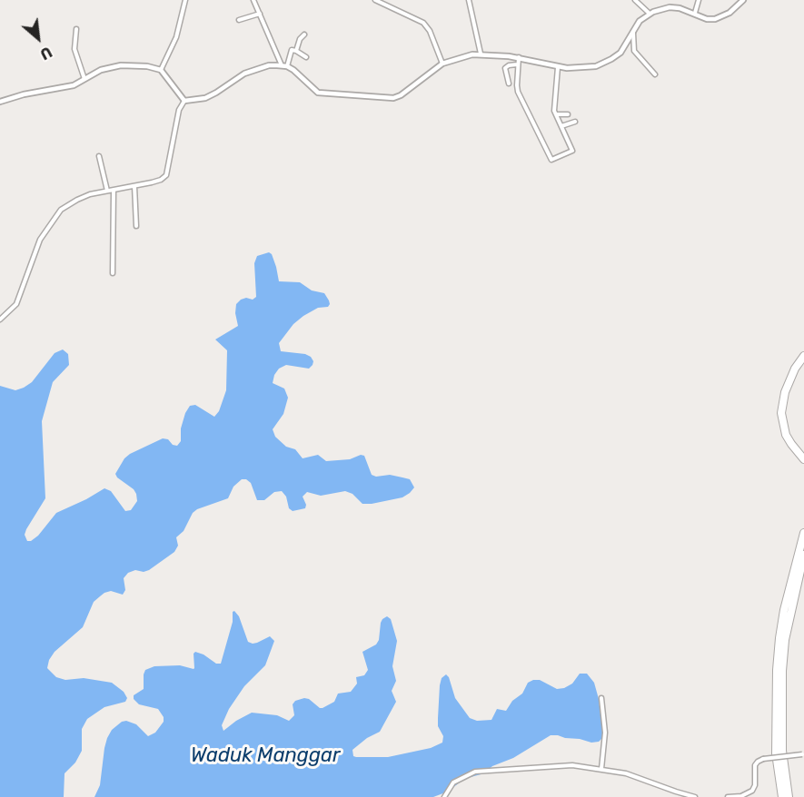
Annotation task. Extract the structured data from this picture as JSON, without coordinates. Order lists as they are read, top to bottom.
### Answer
{
  "water": ["Waduk Manggar"],
  "north": "bottom right"
}
